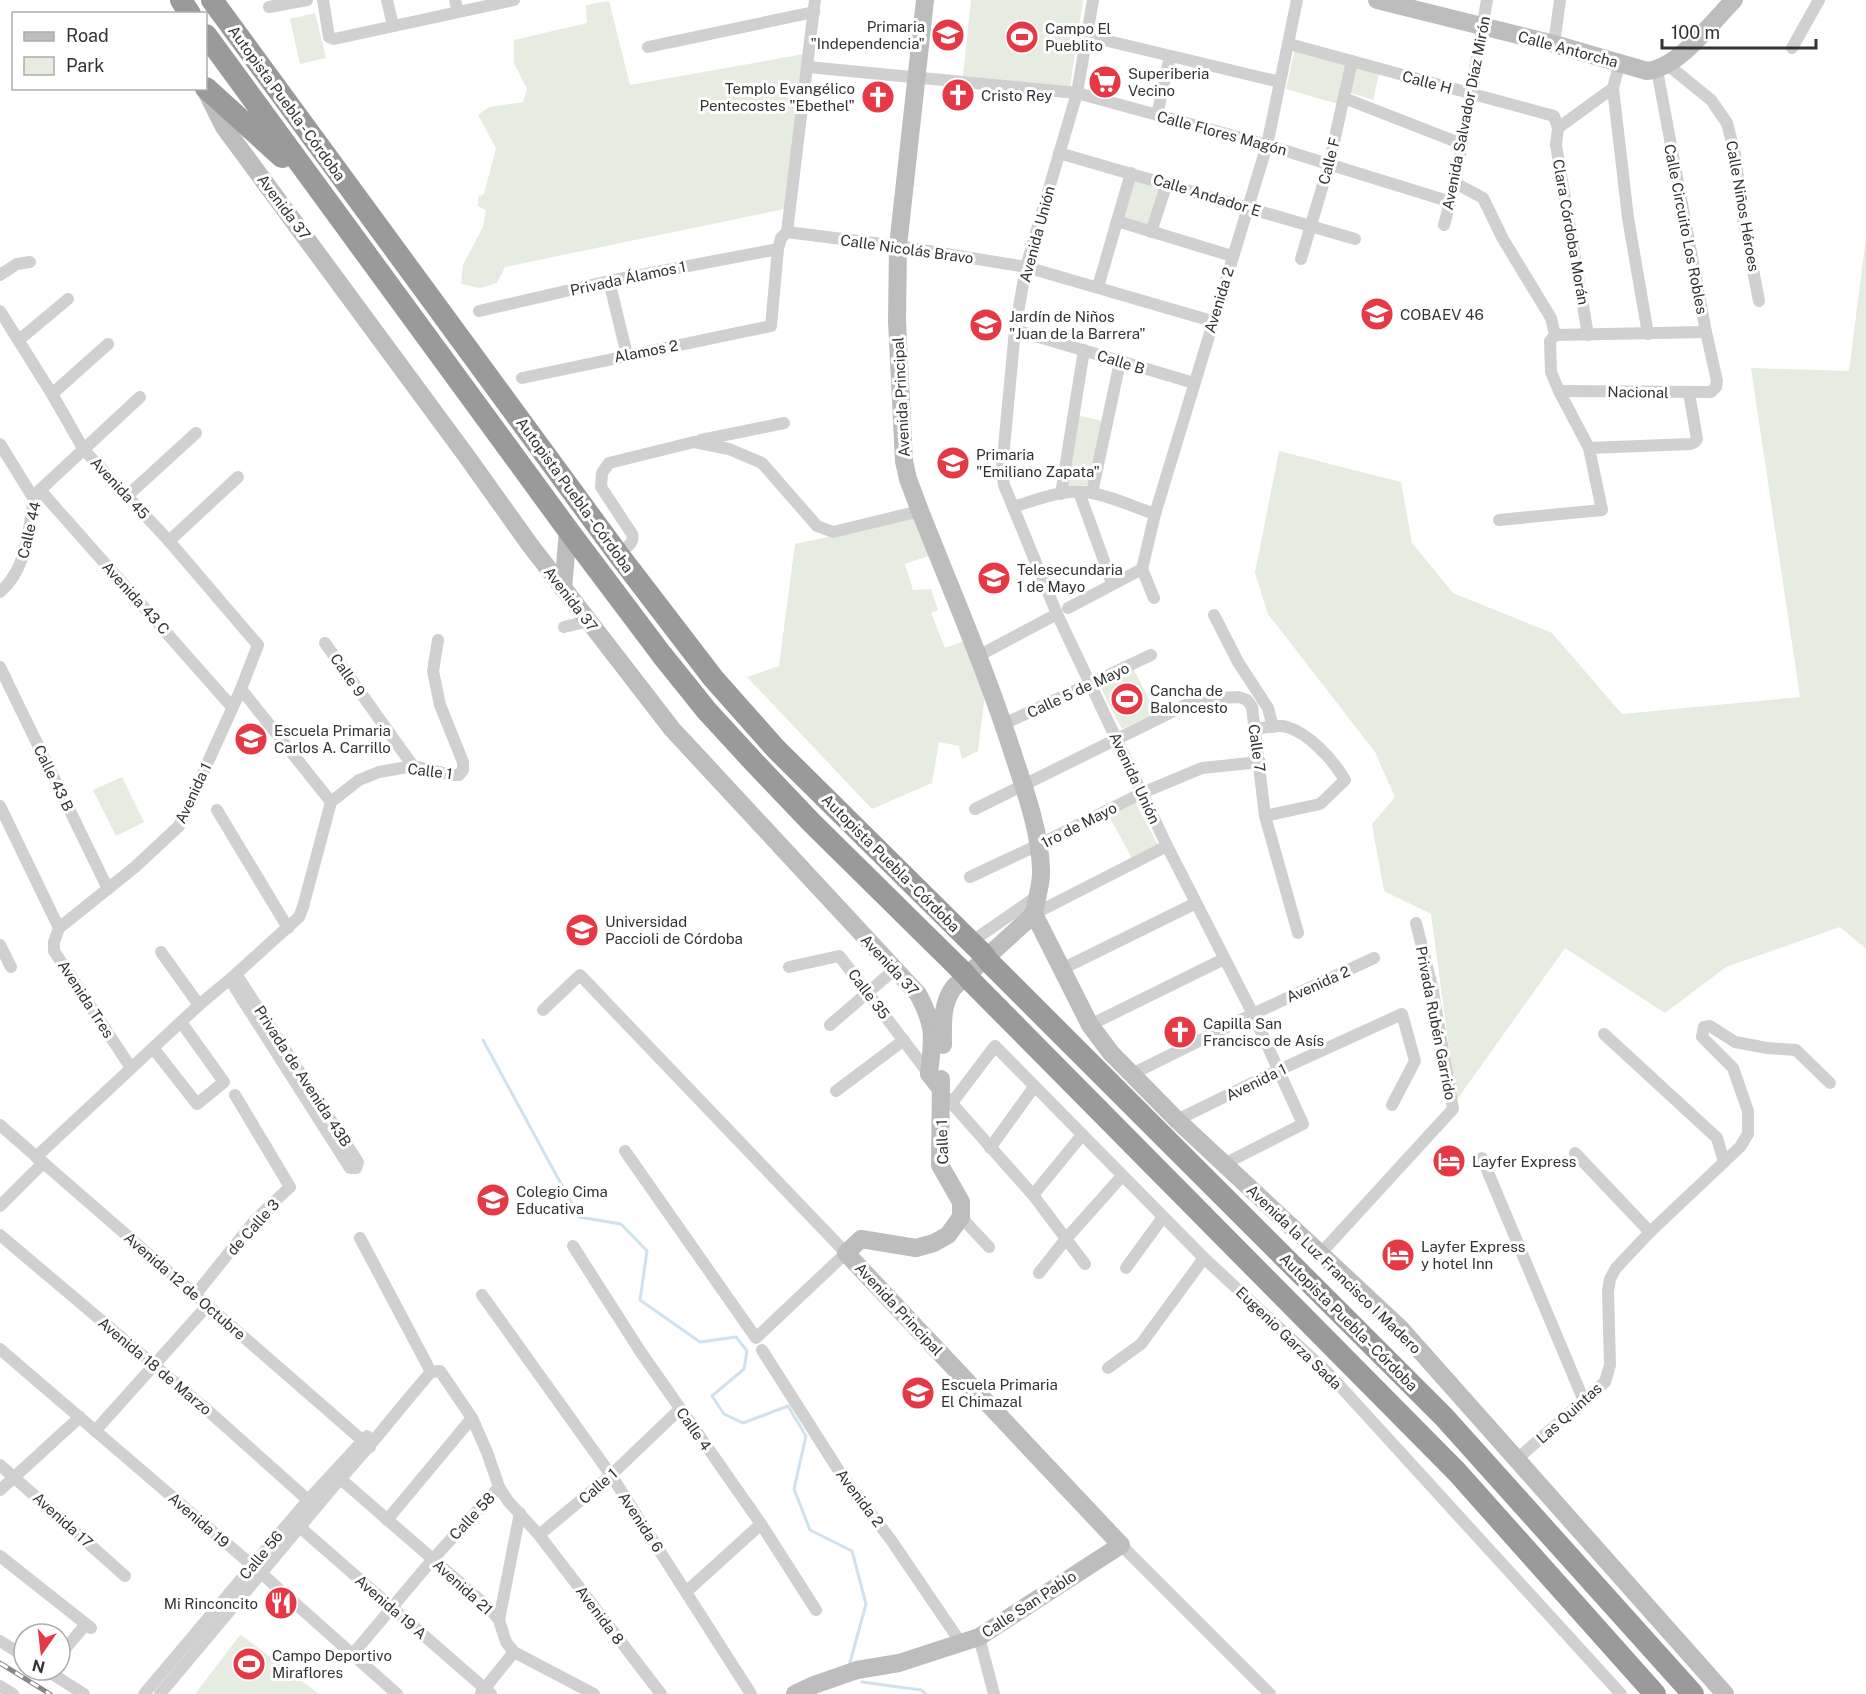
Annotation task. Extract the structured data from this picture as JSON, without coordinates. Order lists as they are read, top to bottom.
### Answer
{
  "streets": {
    "highway": ["Autopista Puebla - Córdoba"],
    "street": [
      "Calle Antorcha",
      "Calle H",
      "Avenida Salvador Díaz Mirón",
      "Calle Flores Magón",
      "Calle F",
      "Calle Andador E",
      "Calle Niños Héroes",
      "Avenida 37",
      "Calle Circuito Los Robles",
      "Clara Córdoba Morán",
      "Avenida Unión",
      "Calle Nicolás Bravo",
      "Privada Álamos 1",
      "Avenida 2",
      "Alamos 2",
      "Calle B",
      "Nacional",
      "Avenida Principal",
      "Avenida 45",
      "Calle 44",
      "Avenida 43 C",
      "Calle 9",
      "Calle 5 de Mayo",
      "Calle 7",
      "Calle 1",
      "Calle 43 B",
      "Avenida 1",
      "1ro de Mayo",
      "Calle 35",
      "Avenida Tres",
      "Privada Rubén Garrido",
      "Privada de Avenida 43B",
      "de Calle 3",
      "Avenida la Luz Francisco I Madero",
      "Avenida 12 de Octubre",
      "Eugenio Garza Sada",
      "Avenida 18 de Marzo",
      "Las Quintas",
      "Calle 4",
      "Calle 58",
      "Avenida 17",
      "Avenida 19",
      "Avenida 6",
      "Calle 56",
      "Avenida 21",
      "Calle San Pablo",
      "Avenida 19 A",
      "Avenida 8"
    ]
  },
  "crossings": [
    ["Calle Antorcha", "Avenida Salvador Díaz Mirón"],
    ["Calle Antorcha", "Calle Niños Héroes"],
    ["Calle Antorcha", "Calle Circuito Los Robles"],
    ["Calle H", "Avenida Salvador Díaz Mirón"],
    ["Calle H", "Calle F"],
    ["Calle H", "Clara Córdoba Morán"],
    ["Calle H", "Avenida 2"],
    ["Avenida Salvador Díaz Mirón", "Calle Flores Magón"],
    ["Calle Flores Magón", "Calle F"],
    ["Calle Flores Magón", "Avenida Unión"],
    ["Calle Flores Magón", "Avenida 2"],
    ["Calle Flores Magón", "Avenida Principal"],
    ["Calle F", "Calle Andador E"],
    ["Calle Andador E", "Avenida Unión"],
    ["Calle Andador E", "Avenida 2"],
    ["Calle Niños Héroes", "Calle Circuito Los Robles"],
    ["Avenida 37", "Calle 35"],
    ["Calle Circuito Los Robles", "Nacional"],
    ["Avenida Unión", "Calle Nicolás Bravo"],
    ["Avenida Unión", "Avenida 2"],
    ["Avenida Unión", "Calle B"],
    ["Avenida Unión", "Calle 5 de Mayo"],
    ["Avenida Unión", "Calle 7"],
    ["Avenida Unión", "Avenida 1"],
    ["Avenida Unión", "1ro de Mayo"],
    ["Avenida Unión", "Avenida la Luz Francisco I Madero"],
    ["Calle Nicolás Bravo", "Avenida 2"],
    ["Calle Nicolás Bravo", "Avenida Principal"],
    ["Privada Álamos 1", "Alamos 2"],
    ["Avenida 2", "Calle B"],
    ["Avenida 2", "Avenida la Luz Francisco I Madero"],
    ["Avenida 2", "Calle San Pablo"],
    ["Avenida Principal", "Calle 5 de Mayo"],
    ["Avenida Principal", "Calle 1"],
    ["Avenida Principal", "1ro de Mayo"],
    ["Avenida Principal", "Avenida la Luz Francisco I Madero"],
    ["Avenida Principal", "Calle San Pablo"],
    ["Avenida 45", "Calle 44"],
    ["Avenida 45", "Avenida 1"],
    ["Calle 44", "Avenida 43 C"],
    ["Avenida 43 C", "Avenida 1"],
    ["Calle 9", "Calle 1"],
    ["Calle 7", "1ro de Mayo"],
    ["Calle 1", "Avenida la Luz Francisco I Madero"],
    ["Calle 1", "Eugenio Garza Sada"],
    ["Calle 1", "Calle 4"],
    ["Calle 1", "Avenida 6"],
    ["Calle 1", "Avenida 8"],
    ["Calle 43 B", "Avenida 1"],
    ["Avenida 1", "Avenida Tres"],
    ["Avenida 1", "Avenida la Luz Francisco I Madero"],
    ["Privada Rubén Garrido", "Avenida la Luz Francisco I Madero"],
    ["de Calle 3", "Avenida 12 de Octubre"],
    ["Avenida la Luz Francisco I Madero", "Las Quintas"],
    ["Avenida 12 de Octubre", "Calle 56"],
    ["Avenida 18 de Marzo", "Calle 56"],
    ["Calle 58", "Avenida 19"],
    ["Calle 58", "Avenida 21"],
    ["Calle 58", "Avenida 19 A"],
    ["Calle 58", "Avenida 8"],
    ["Avenida 19", "Calle 56"],
    ["Calle 56", "Avenida 21"],
    ["Calle 56", "Avenida 19 A"],
    ["Calle 56", "Avenida 8"]
  ],
  "places": {
    "school or university": [
      "Primaria \"Independencia\"",
      "COBAEV 46",
      "Jardín de Niños \"Juan de la Barrera\"",
      "Primaria \"Emiliano Zapata\"",
      "Telesecundaria 1 de Mayo",
      "Escuela Primaria Carlos A. Carrillo",
      "Universidad Paccioli de Córdoba",
      "Colegio Cima Educativa",
      "Escuela Primaria El Chimazal"
    ],
    "sports": ["Campo El Pueblito", "Cancha de Baloncesto", "Campo Deportivo Miraflores"],
    "supermarket": ["Superiberia Vecino"],
    "church": ["Cristo Rey", "Templo Evangélico Pentecostes \"Ebethel\"", "Capilla San Francisco de Asís"],
    "hotel": ["Layfer Express", "Layfer Express y hotel Inn"],
    "restaurant": ["Mi Rinconcito"]
  },
  "legend": ["Road", "Park"],
  "scale_bar": "100 m",
  "north": "bottom"
}
